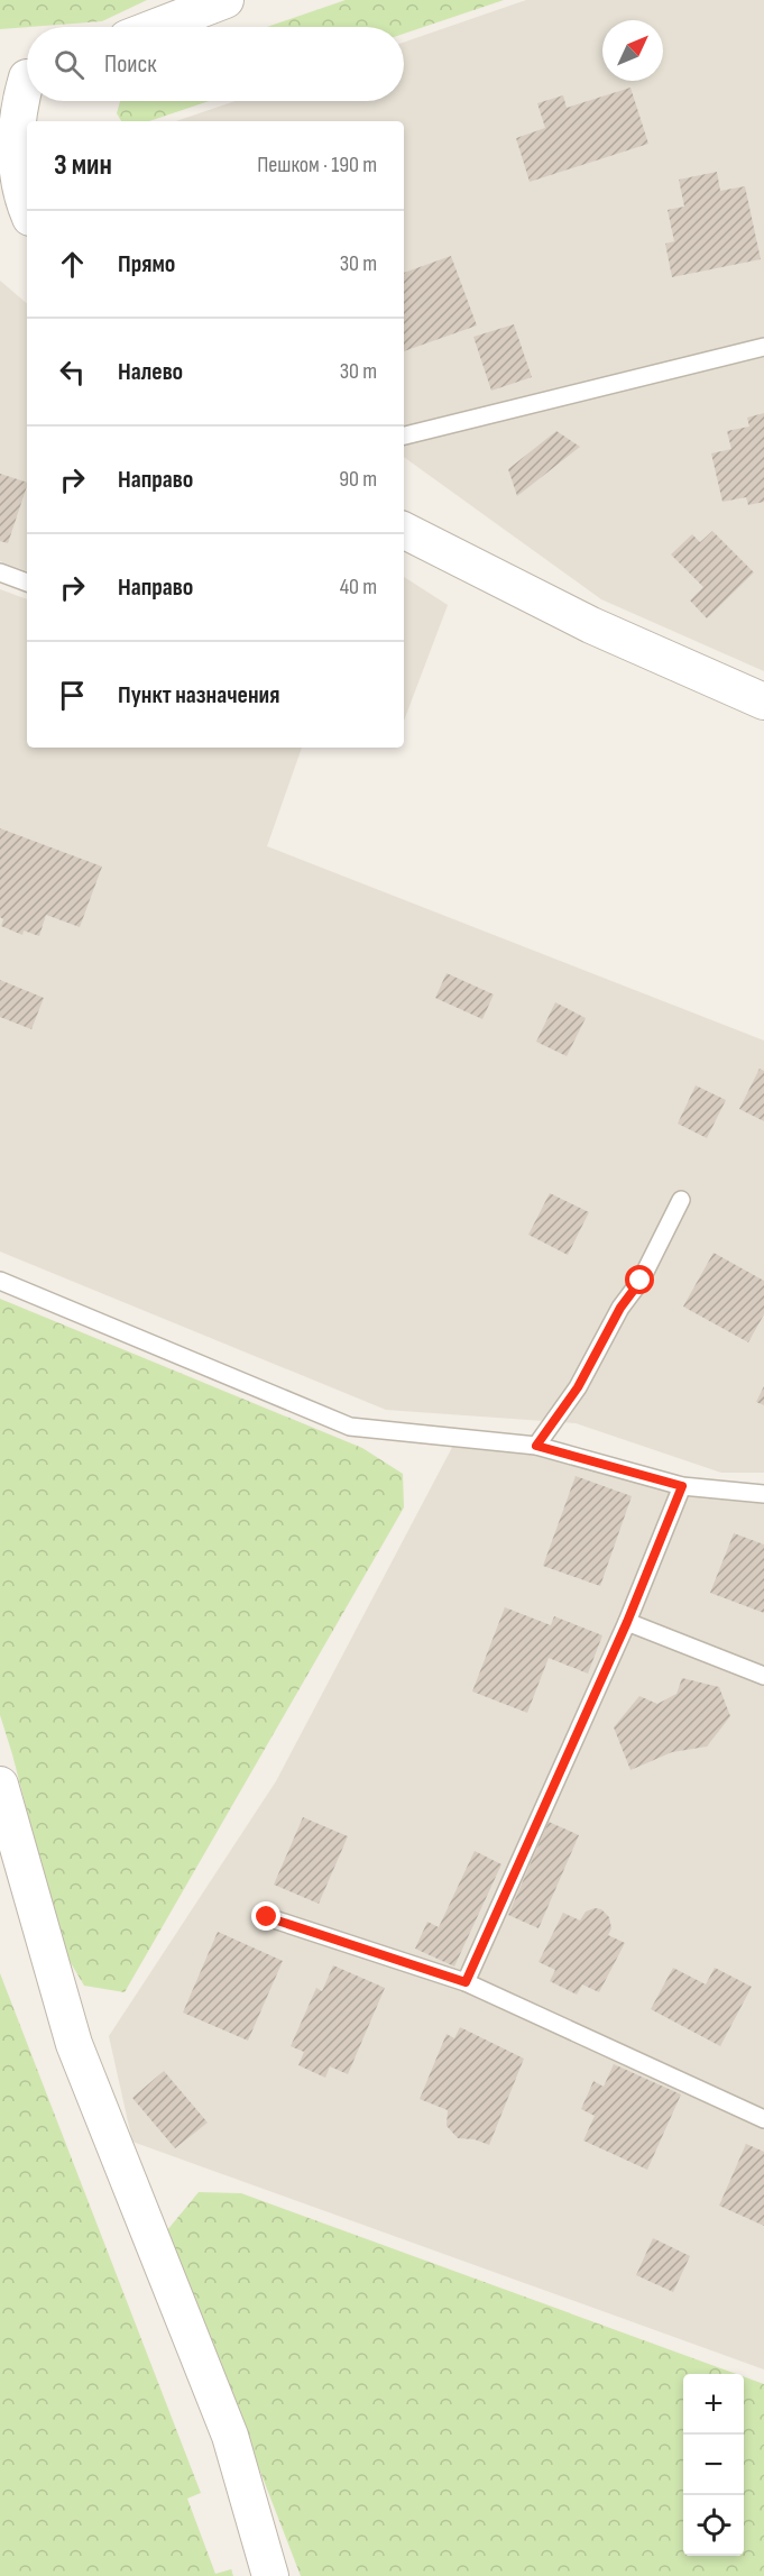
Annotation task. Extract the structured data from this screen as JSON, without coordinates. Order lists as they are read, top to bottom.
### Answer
{
  "north": "top right",
  "page": {
    "search": "Поиск",
    "heading": ["3 мин", "Пешком · 190 m"],
    "list": [
      ["Прямо", "30 m"],
      ["Налево", "30 m"],
      ["Направо", "90 m"],
      ["Направо", "40 m"],
      "Пункт назначения"
    ],
    "map_buttons": ["+", "−"]
  }
}
